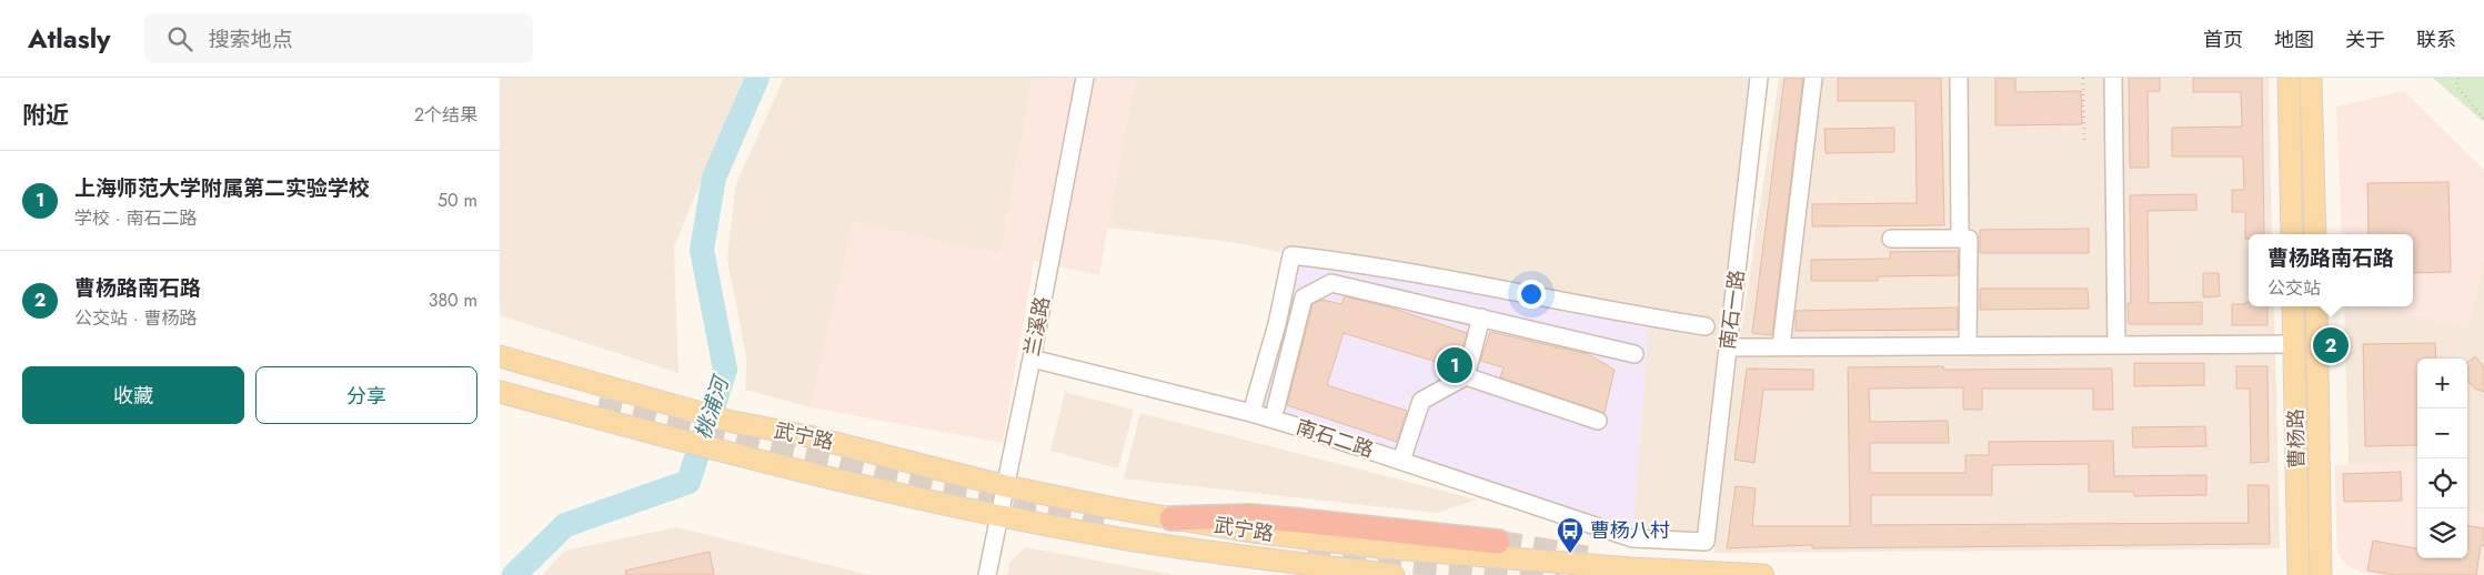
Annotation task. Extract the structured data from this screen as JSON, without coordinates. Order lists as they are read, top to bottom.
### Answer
{
  "streets": {
    "main road": ["武宁路", "曹杨路"],
    "street": ["南石一路", "兰溪路", "南石二路"]
  },
  "crossings": [
    ["南石一路", "南石二路"],
    ["兰溪路", "武宁路"],
    ["兰溪路", "南石二路"]
  ],
  "water": ["桃浦河"],
  "places": {
    "bus stop": ["曹杨八村"]
  },
  "page": {
    "header": "Atlasly",
    "search": "搜索地点",
    "nav": [
      "首页",
      "地图",
      "关于",
      "联系"
    ],
    "heading": ["附近", "2个结果"],
    "list": [
      {
        "mark": "1",
        "name": "上海师范大学附属第二实验学校",
        "note": "学校 · 南石二路",
        "value": "50 m"
      },
      {
        "mark": "2",
        "name": "曹杨路南石路",
        "note": "公交站 · 曹杨路",
        "value": "380 m"
      }
    ],
    "popup": ["曹杨路南石路", "公交站"],
    "pins": ["2", "1"],
    "buttons": ["收藏", "分享"],
    "map_buttons": ["+", "−"]
  }
}
